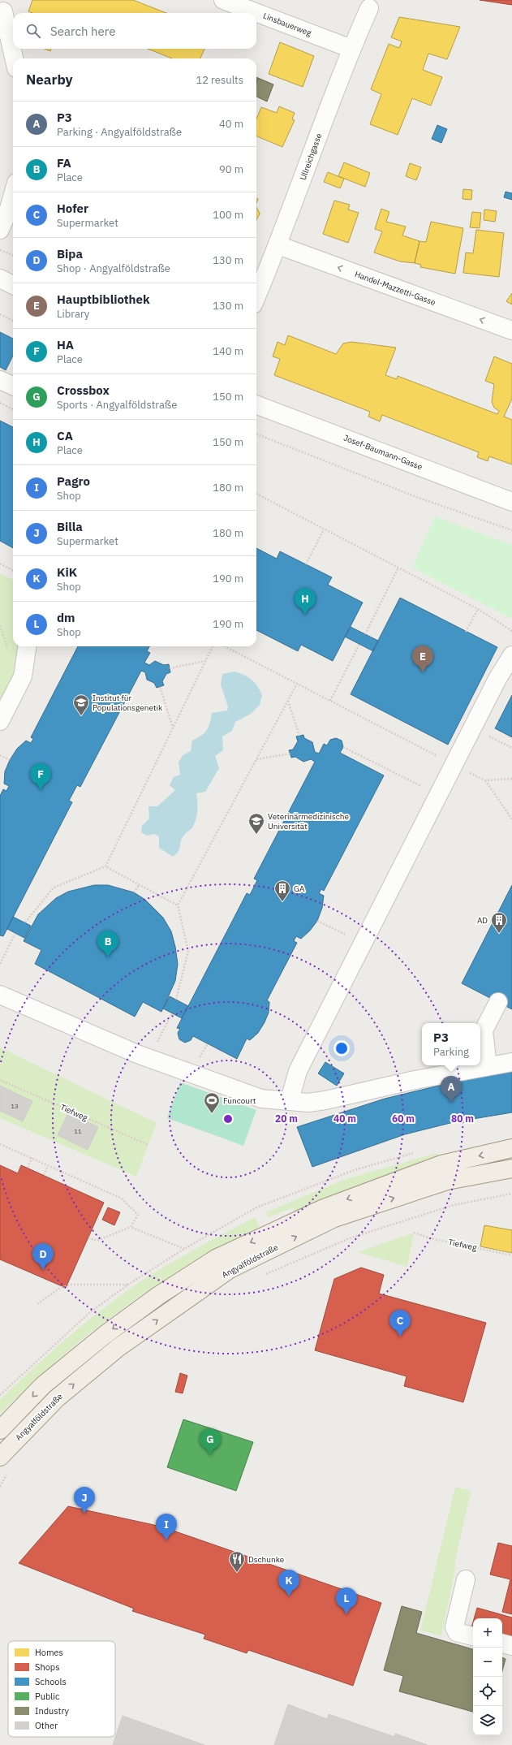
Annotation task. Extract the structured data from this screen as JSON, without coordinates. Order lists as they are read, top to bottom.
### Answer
{
  "streets": {
    "main road": ["Angyalföldstraße"],
    "street": [
      "Linsbauerweg",
      "Ullreichgasse",
      "Handel-Mazzetti-Gasse",
      "Josef-Baumann-Gasse"
    ],
    "path": ["Tiefweg"]
  },
  "crossings": [
    ["Linsbauerweg", "Ullreichgasse"],
    ["Ullreichgasse", "Handel-Mazzetti-Gasse"]
  ],
  "one_way": ["Handel-Mazzetti-Gasse"],
  "places": {
    "school or university": ["Institut für Populationsgenetik", "Veterinärmedizinische Universität"],
    "building": ["GA", "AD"],
    "sports": ["Funcourt"],
    "restaurant": ["Dschunke"]
  },
  "house_numbers": ["13", "11"],
  "legend": [
    "Homes",
    "Shops",
    "Schools",
    "Public",
    "Industry",
    "Other"
  ],
  "page": {
    "search": "Search here",
    "heading": ["Nearby", "12 results"],
    "list": [
      {
        "mark": "A",
        "name": "P3",
        "note": "Parking · Angyalföldstraße",
        "value": "40 m"
      },
      {
        "mark": "B",
        "name": "FA",
        "note": "Place",
        "value": "90 m"
      },
      {
        "mark": "C",
        "name": "Hofer",
        "note": "Supermarket",
        "value": "100 m"
      },
      {
        "mark": "D",
        "name": "Bipa",
        "note": "Shop · Angyalföldstraße",
        "value": "130 m"
      },
      {
        "mark": "E",
        "name": "Hauptbibliothek",
        "note": "Library",
        "value": "130 m"
      },
      {
        "mark": "F",
        "name": "HA",
        "note": "Place",
        "value": "140 m"
      },
      {
        "mark": "G",
        "name": "Crossbox",
        "note": "Sports · Angyalföldstraße",
        "value": "150 m"
      },
      {
        "mark": "H",
        "name": "CA",
        "note": "Place",
        "value": "150 m"
      },
      {
        "mark": "I",
        "name": "Pagro",
        "note": "Shop",
        "value": "180 m"
      },
      {
        "mark": "J",
        "name": "Billa",
        "note": "Supermarket",
        "value": "180 m"
      },
      {
        "mark": "K",
        "name": "KiK",
        "note": "Shop",
        "value": "190 m"
      },
      {
        "mark": "L",
        "name": "dm",
        "note": "Shop",
        "value": "190 m"
      }
    ],
    "pins": [
      "H",
      "E",
      "F",
      "B",
      "A",
      "D",
      "C",
      "G",
      "J",
      "I",
      "K",
      "L"
    ],
    "popup": ["P3", "Parking"],
    "map_buttons": ["+", "−"]
  },
  "rings": [
    "20 m",
    "40 m",
    "60 m",
    "80 m"
  ]
}
